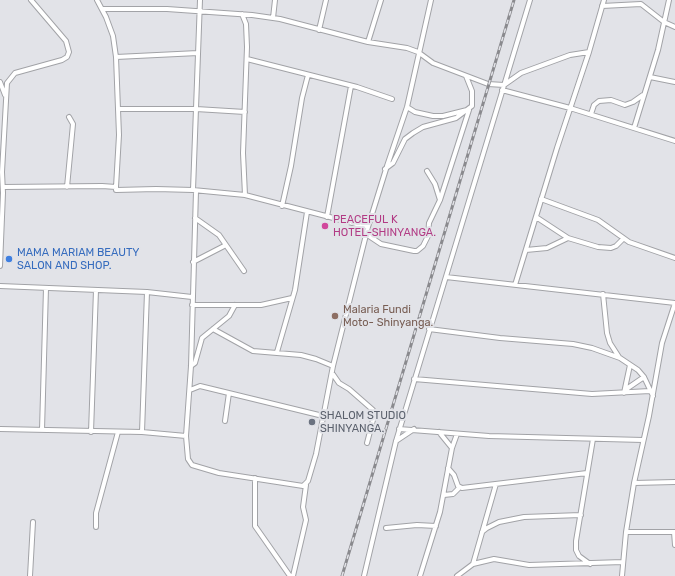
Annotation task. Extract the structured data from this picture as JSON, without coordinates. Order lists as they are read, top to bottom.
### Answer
{
  "places": [
    "PEACEFUL K HOTEL-SHINYANGA.",
    "MAMA MARIAM BEAUTY SALON AND SHOP.",
    "Malaria Fundi Moto- Shinyanga.",
    "SHALOM STUDIO SHINYANGA."
  ]
}
